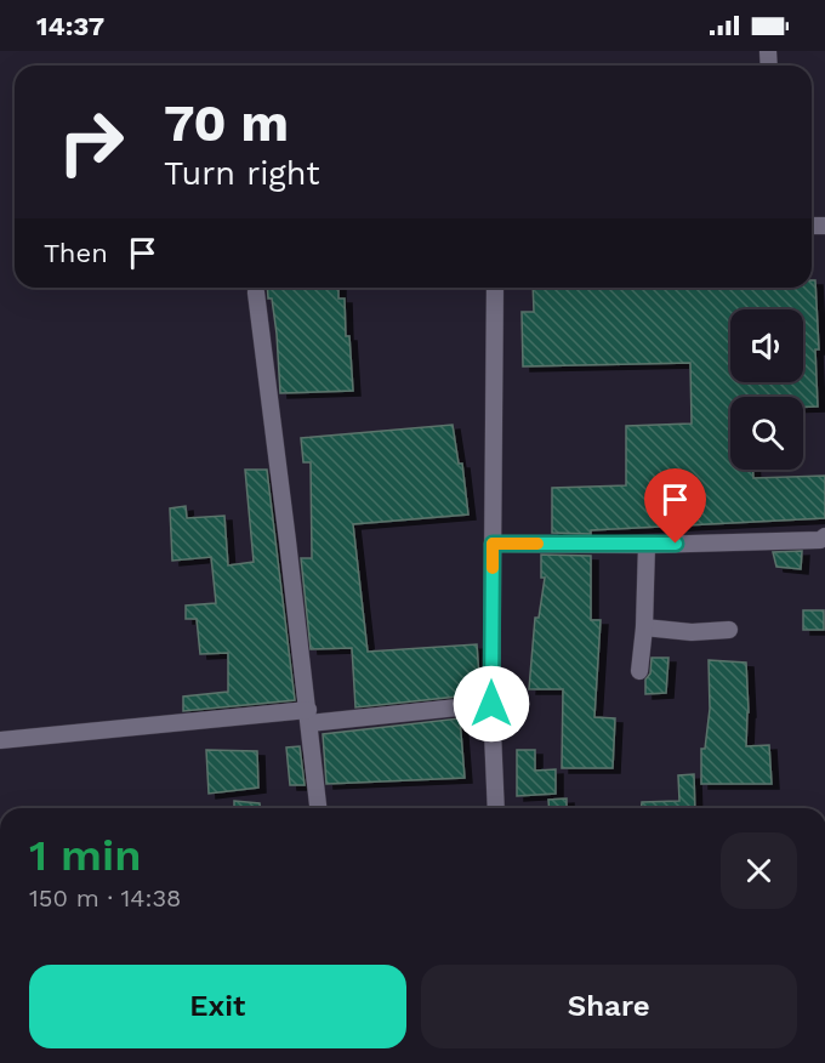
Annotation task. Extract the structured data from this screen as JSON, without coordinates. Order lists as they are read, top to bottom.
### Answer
{
  "page": {
    "status": "14:37",
    "turn": ["70 m", "Turn right"],
    "then": "Then",
    "heading": ["1 min", "150 m · 14:38"],
    "buttons": ["Exit", "Share"]
  }
}
